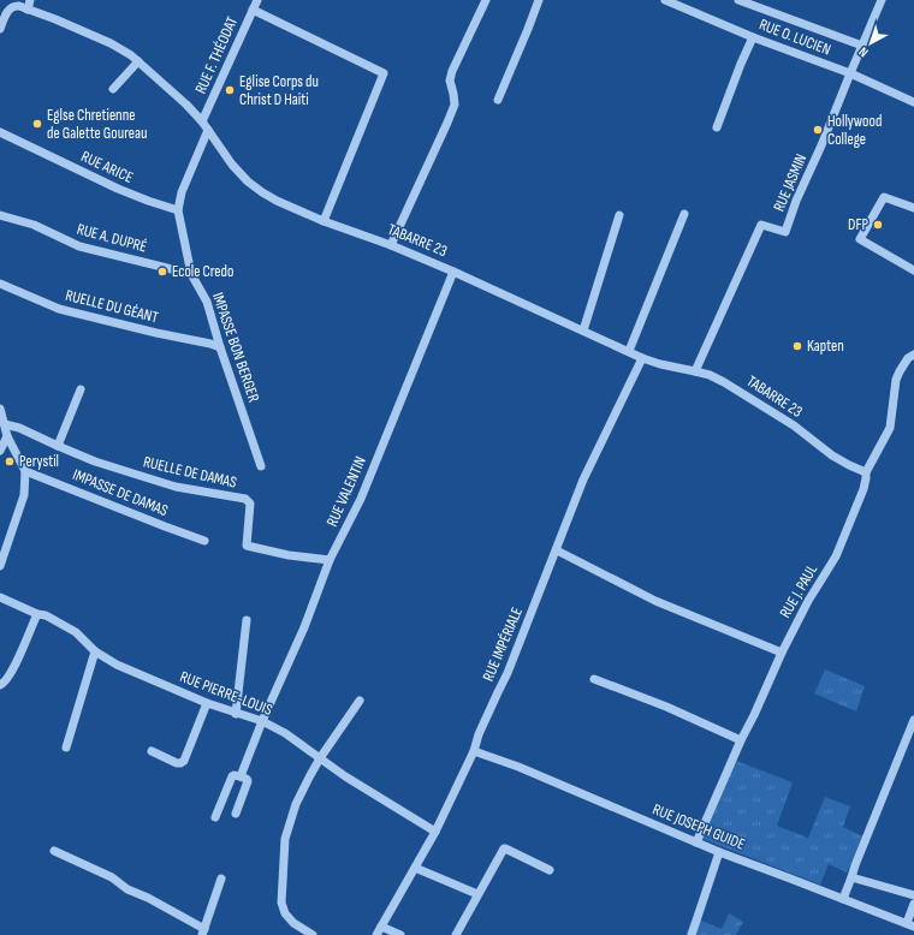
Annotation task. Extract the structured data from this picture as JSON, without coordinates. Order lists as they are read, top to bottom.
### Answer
{
  "streets": {
    "street": [
      "RUE O. LUCIEN",
      "RUE F. THÉODAT",
      "RUE ARICE",
      "RUE JASMIN",
      "RUE A. DUPRÉ",
      "TABARRE 23",
      "RUELLE DU GÉANT",
      "IMPASSE BON BERGER",
      "RUELLE DE DAMAS",
      "RUE VALENTIN",
      "IMPASSE DE DAMAS",
      "RUE J. PAUL",
      "RUE IMPÉRIALE",
      "RUE PIERRE-LOUIS",
      "RUE JOSEPH GUIDE"
    ]
  },
  "crossings": [
    ["RUE O. LUCIEN", "RUE JASMIN"],
    ["RUE F. THÉODAT", "TABARRE 23"],
    ["RUE ARICE", "IMPASSE BON BERGER"],
    ["RUE JASMIN", "TABARRE 23"],
    ["RUE A. DUPRÉ", "IMPASSE BON BERGER"],
    ["TABARRE 23", "IMPASSE BON BERGER"],
    ["TABARRE 23", "RUE VALENTIN"],
    ["TABARRE 23", "RUE J. PAUL"],
    ["TABARRE 23", "RUE IMPÉRIALE"],
    ["RUELLE DU GÉANT", "IMPASSE BON BERGER"],
    ["RUELLE DE DAMAS", "RUE VALENTIN"],
    ["RUE VALENTIN", "RUE PIERRE-LOUIS"],
    ["RUE J. PAUL", "RUE JOSEPH GUIDE"],
    ["RUE IMPÉRIALE", "RUE PIERRE-LOUIS"],
    ["RUE IMPÉRIALE", "RUE JOSEPH GUIDE"]
  ],
  "places": [
    "Eglise Corps du Christ D Haiti",
    "Eglse Chretienne de Galette Goureau",
    "Hollywood College",
    "DFP",
    "Ecole Credo",
    "Kapten",
    "Perystil"
  ],
  "north": "bottom left"
}
